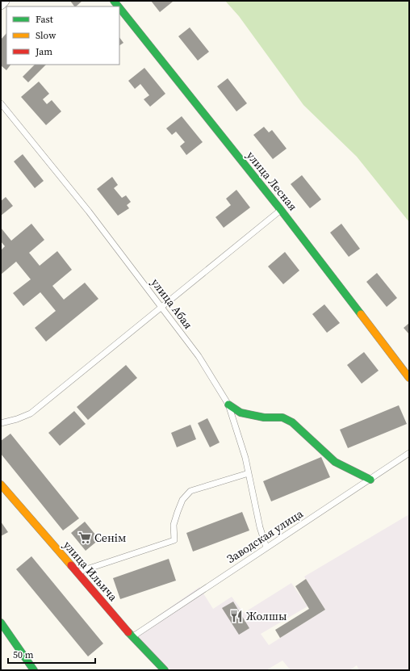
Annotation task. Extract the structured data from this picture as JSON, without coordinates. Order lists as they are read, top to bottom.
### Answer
{
  "streets": {
    "street": ["улица Лесная", "улица Ильича"],
    "lane": ["улица Абая", "Заводская улица"]
  },
  "crossings": [
    ["улица Абая", "Заводская улица"],
    ["Заводская улица", "улица Ильича"]
  ],
  "places": {
    "supermarket": ["Сенiм"],
    "restaurant": ["Жолшы"]
  },
  "legend": ["Fast", "Slow", "Jam"],
  "scale_bar": "50 m"
}
